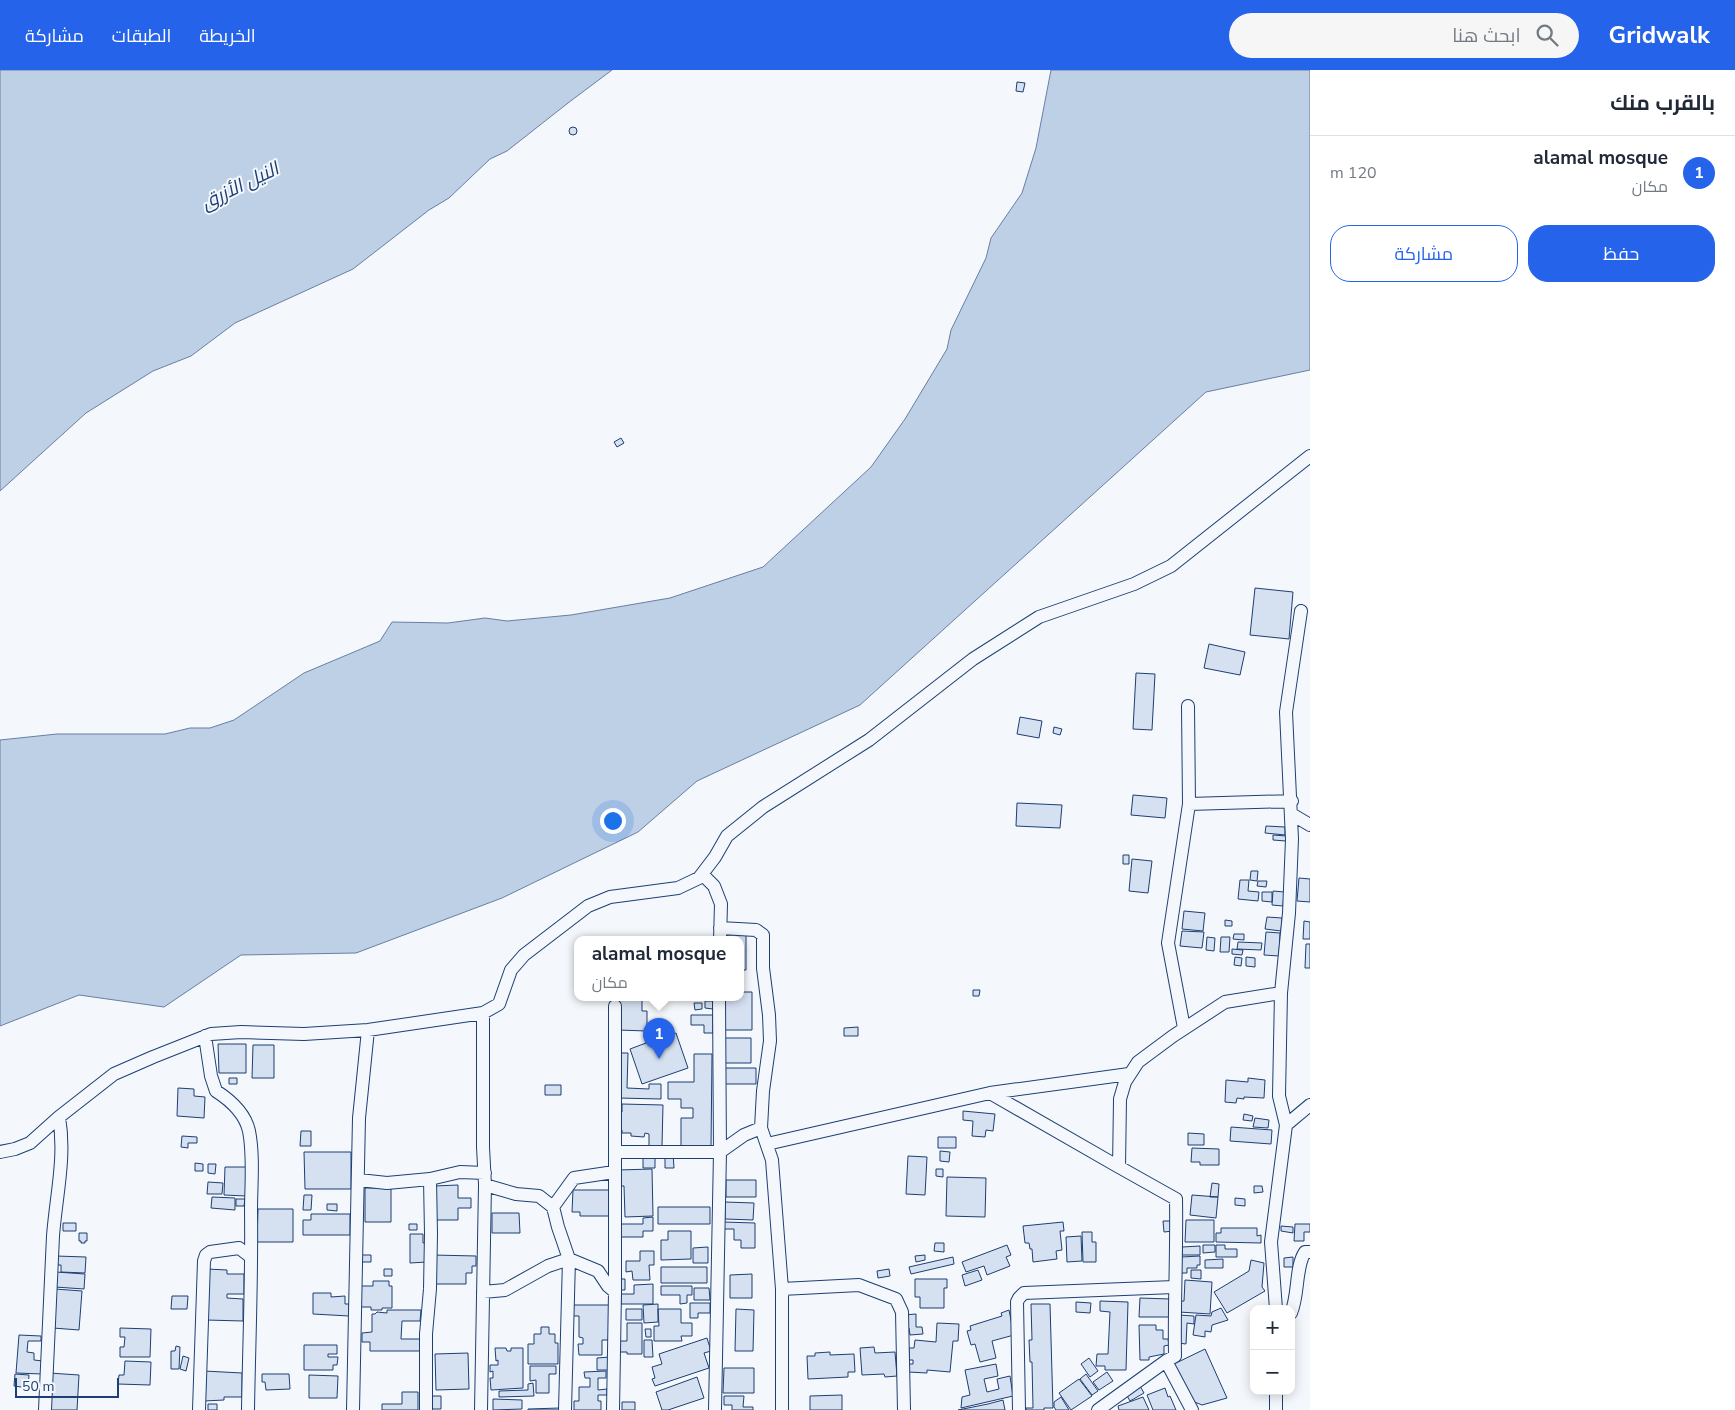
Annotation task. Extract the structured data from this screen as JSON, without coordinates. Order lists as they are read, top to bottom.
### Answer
{
  "water": ["النيل الأزرق"],
  "scale_bar": "50 m",
  "page": {
    "header": "Gridwalk",
    "search": "ابحث هنا",
    "nav": ["الخريطة", "الطبقات", "مشاركة"],
    "heading": "بالقرب منك",
    "list": [
      {
        "mark": "1",
        "name": "alamal mosque",
        "note": "مكان",
        "value": "120 m"
      }
    ],
    "buttons": ["حفظ", "مشاركة"],
    "popup": ["alamal mosque", "مكان"],
    "pins": "1",
    "map_buttons": ["+", "−"],
    "scale": "50 m"
  }
}
